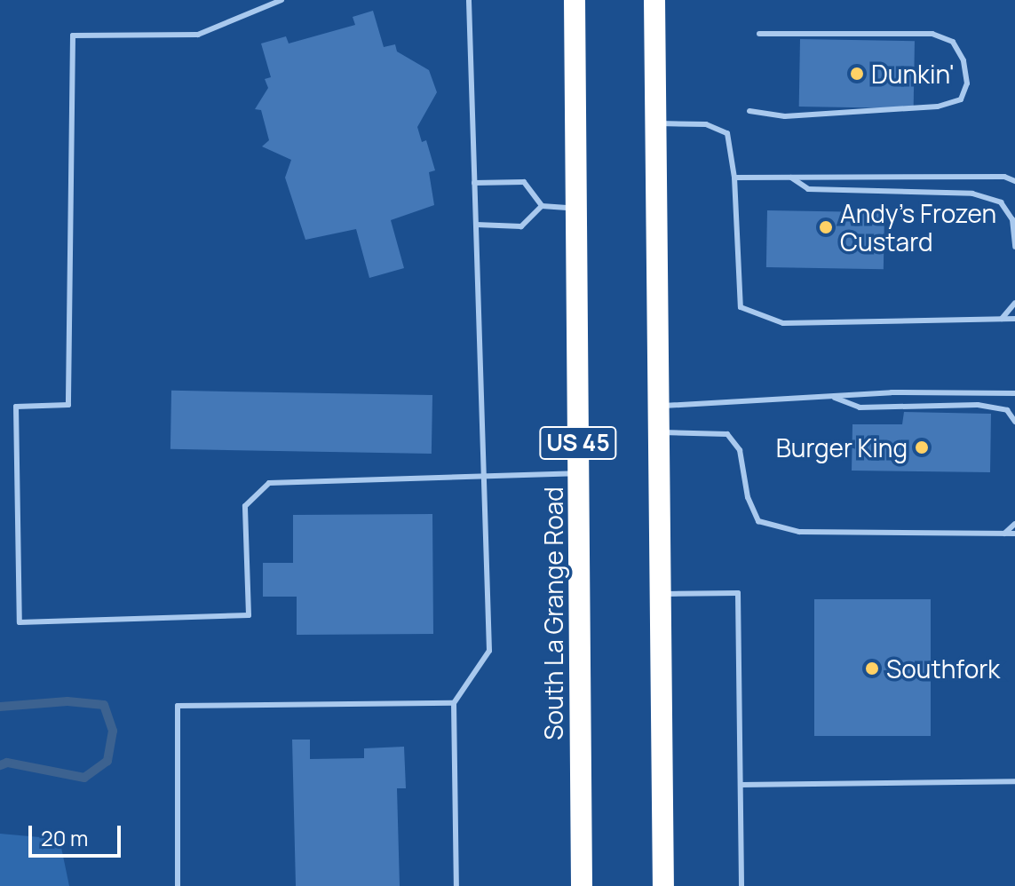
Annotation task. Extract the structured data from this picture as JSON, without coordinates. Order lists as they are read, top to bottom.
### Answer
{
  "streets": {
    "highway": ["US 45", "South La Grange Road"]
  },
  "places": [
    "Dunkin'",
    "Andy's Frozen Custard",
    "Burger King",
    "Southfork"
  ],
  "scale_bar": "20 m"
}
